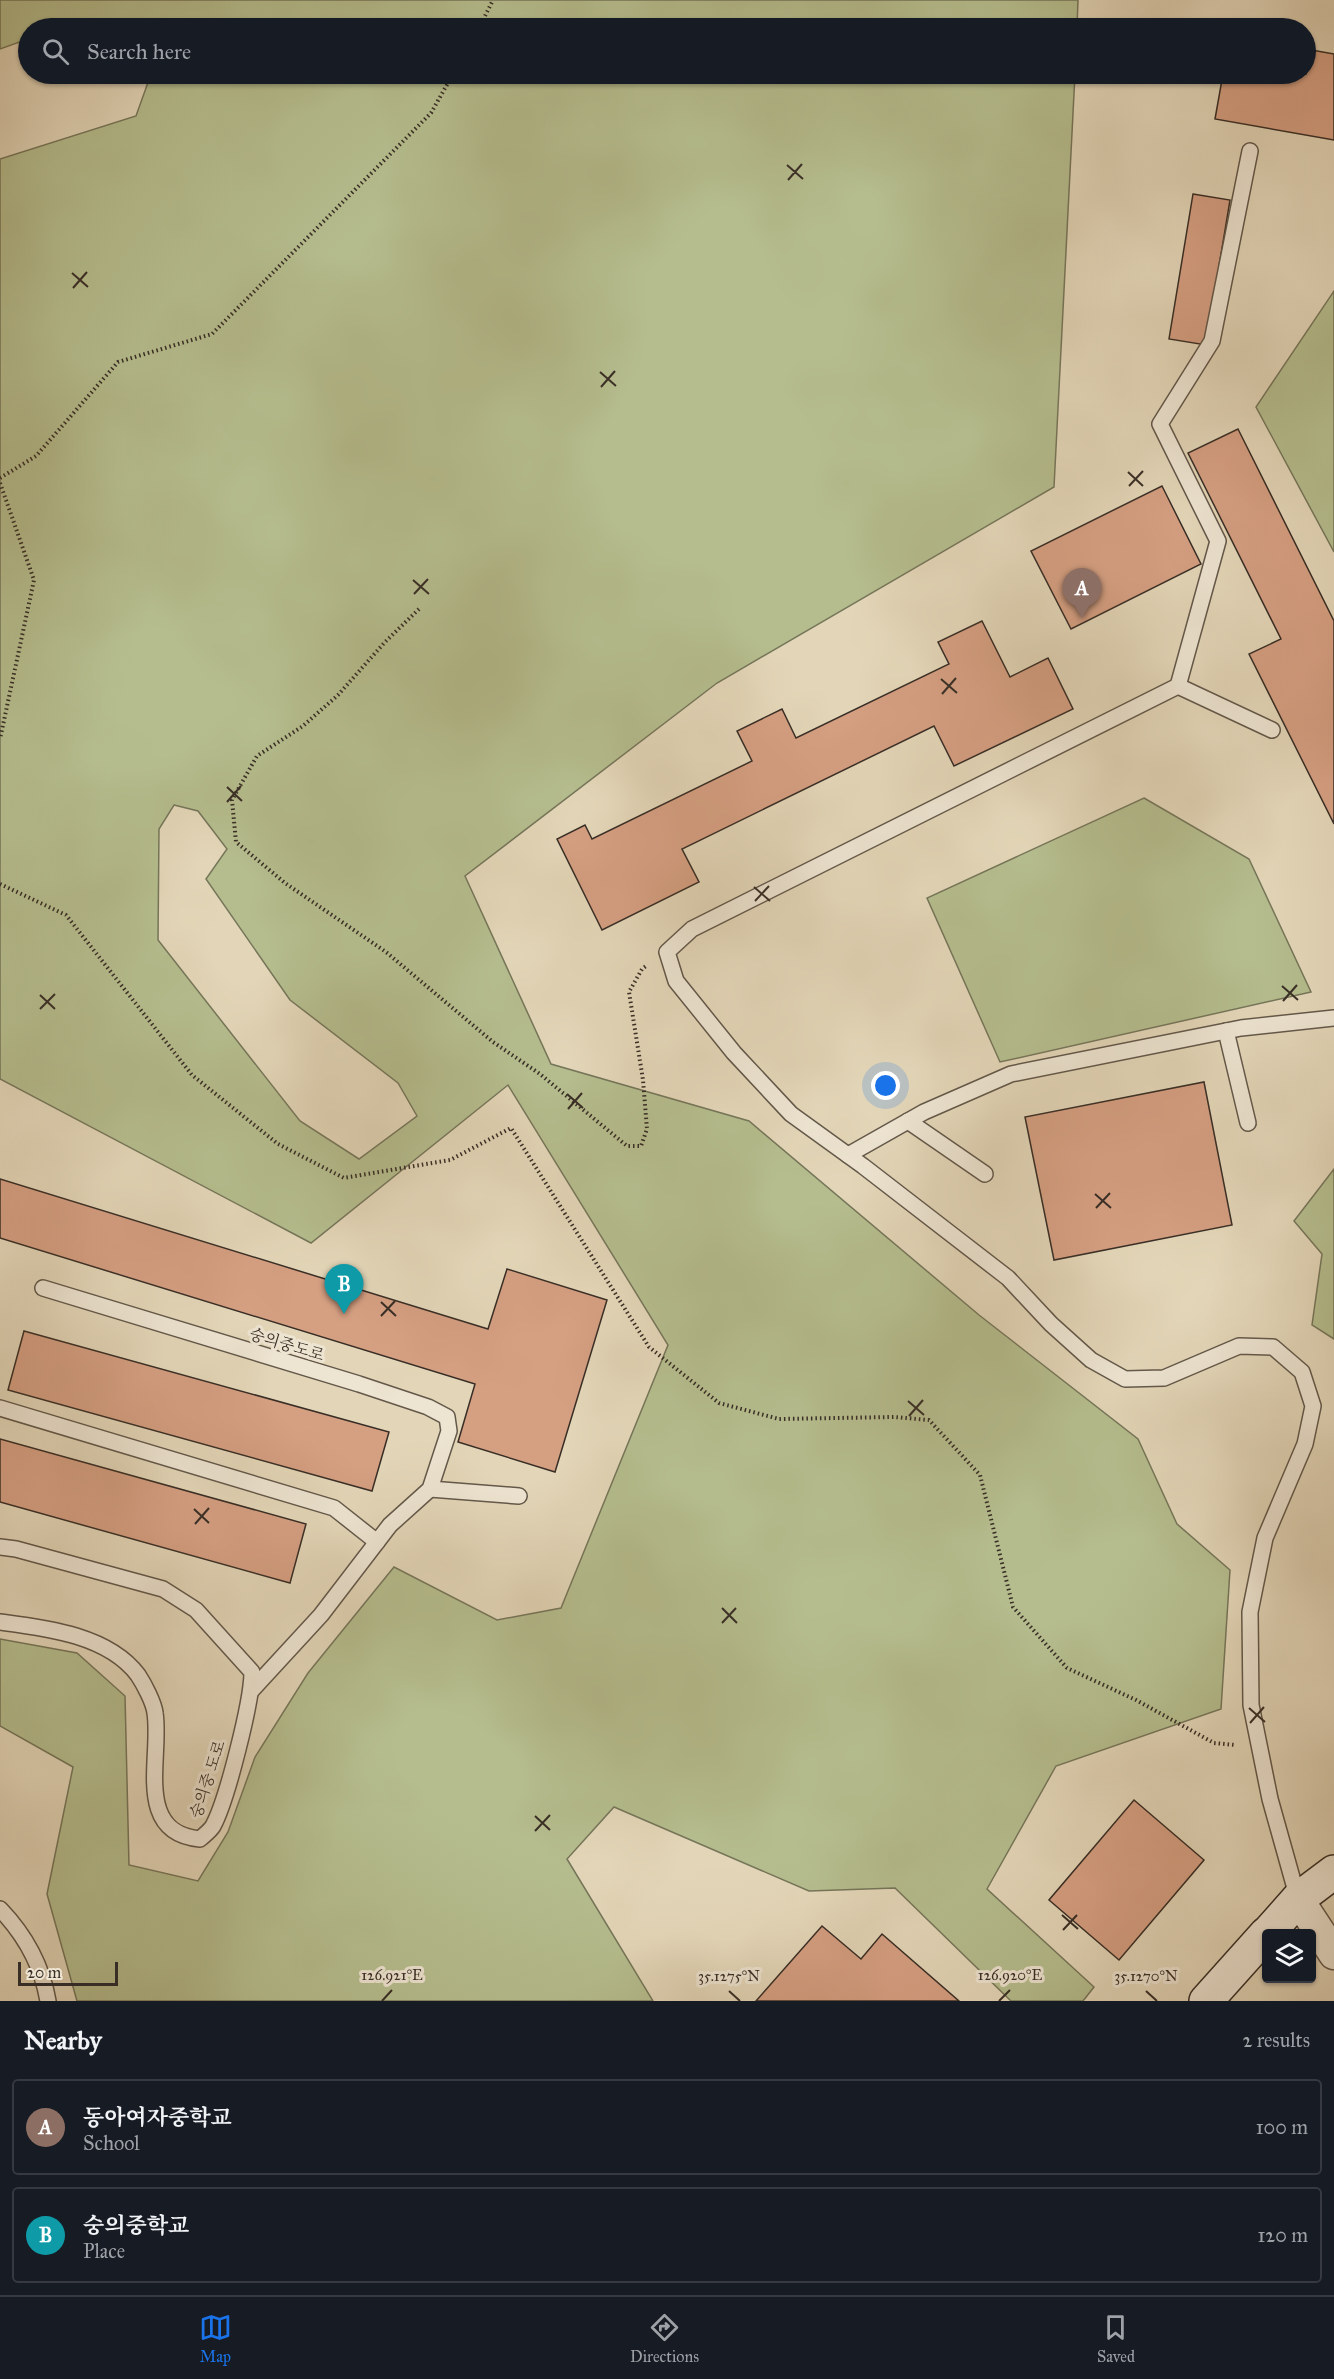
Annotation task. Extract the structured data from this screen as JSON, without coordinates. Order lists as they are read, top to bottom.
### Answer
{
  "streets": {
    "lane": ["숭의중도로", "숭의중 도로"]
  },
  "crossings": [
    ["숭의중도로", "숭의중 도로"]
  ],
  "scale_bar": "20 m",
  "page": {
    "search": "Search here",
    "pins": ["A", "B"],
    "scale": "20 m",
    "heading": ["Nearby", "2 results"],
    "list": [
      {
        "mark": "A",
        "name": "동아여자중학교",
        "note": "School",
        "value": "100 m"
      },
      {
        "mark": "B",
        "name": "숭의중학교",
        "note": "Place",
        "value": "120 m"
      }
    ],
    "nav": ["Map", "Directions", "Saved"]
  },
  "coordinates": [
    "126.921°E",
    "126.920°E",
    "35.1275°N",
    "35.1270°N"
  ]
}
